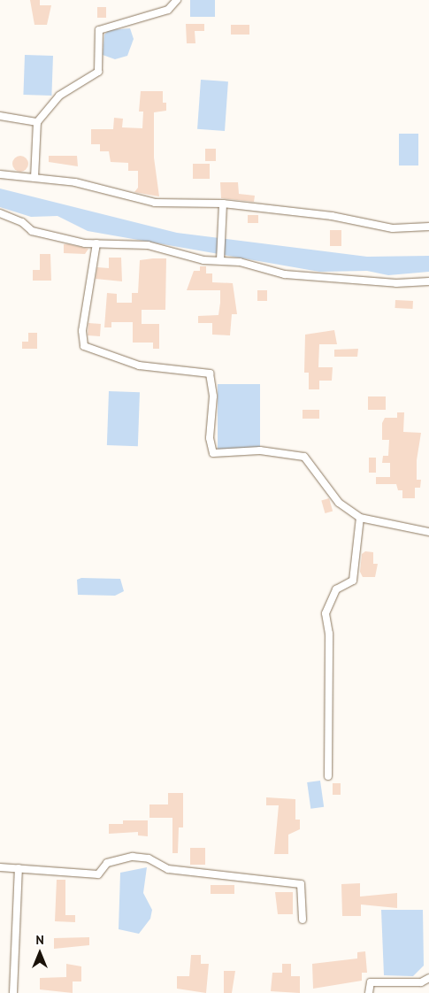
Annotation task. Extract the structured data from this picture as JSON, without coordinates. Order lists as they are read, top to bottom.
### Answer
{
  "north": "top"
}
